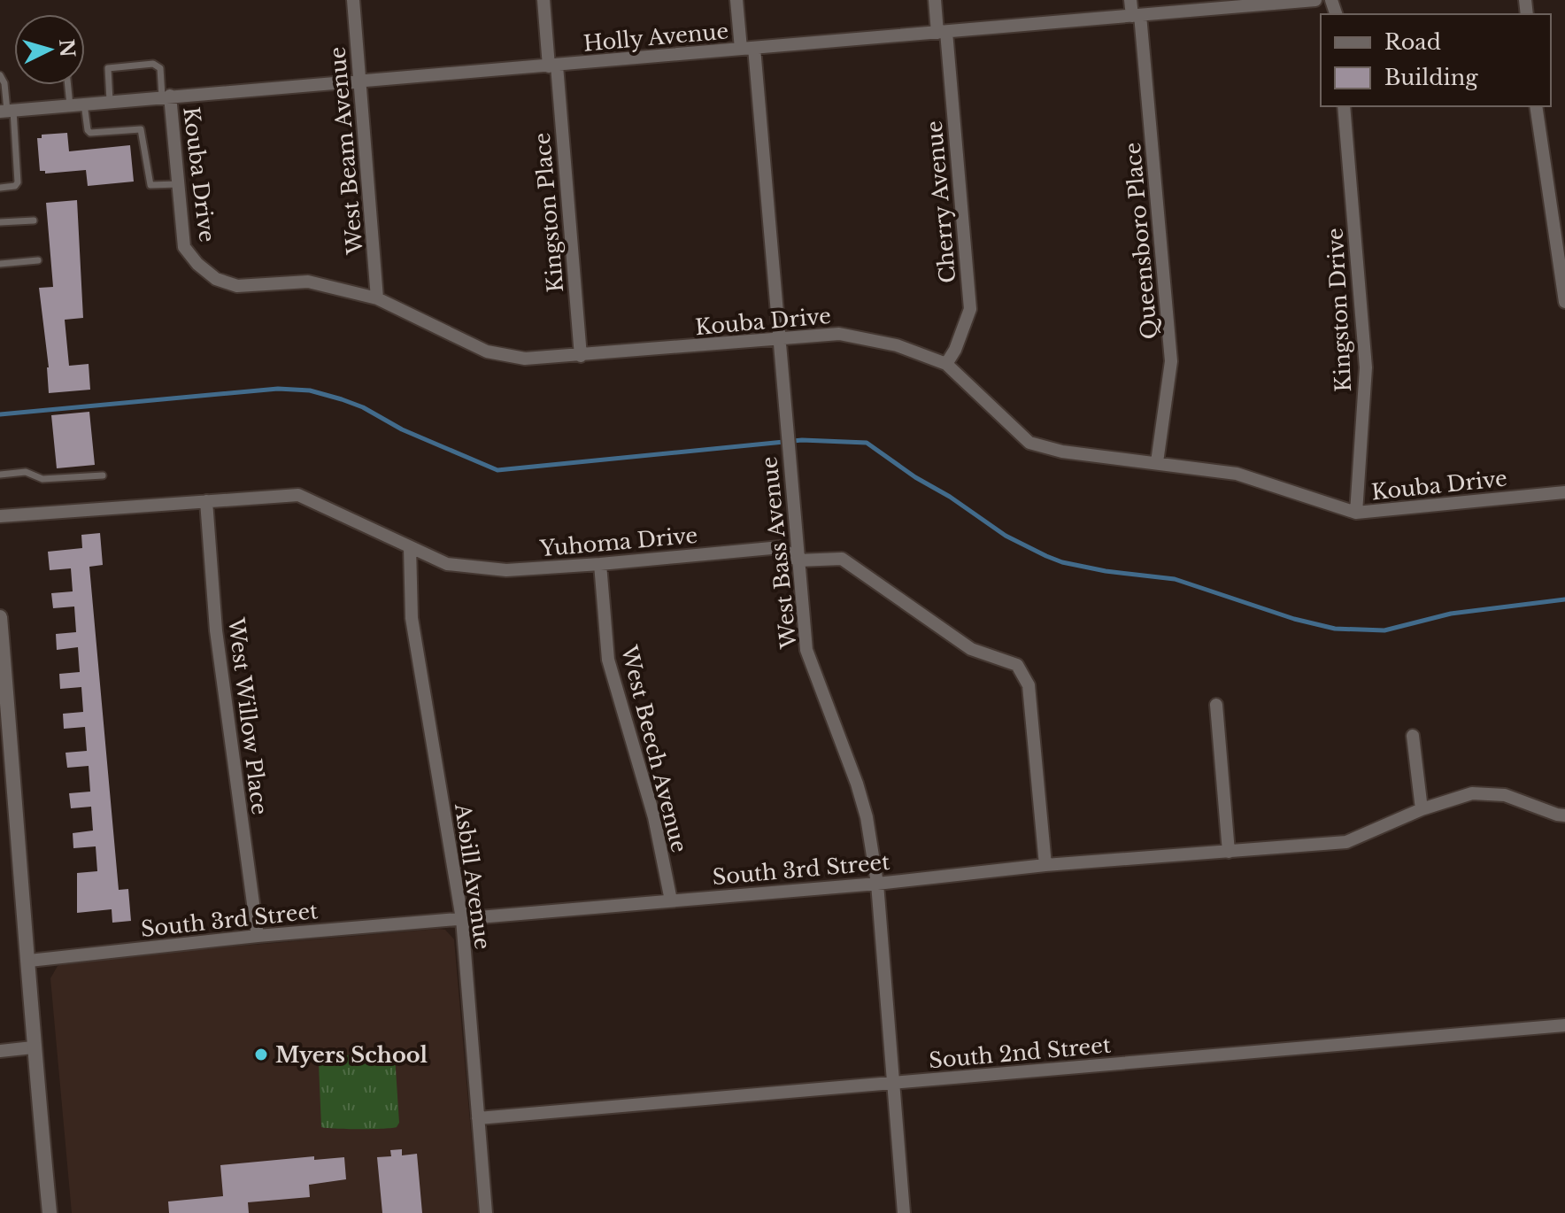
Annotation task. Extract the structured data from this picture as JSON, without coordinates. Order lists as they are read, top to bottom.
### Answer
{
  "streets": {
    "street": [
      "Holly Avenue",
      "West Beam Avenue",
      "Kouba Drive",
      "Cherry Avenue",
      "Kingston Place",
      "Queensboro Place",
      "Kingston Drive",
      "Yuhoma Drive",
      "West Bass Avenue",
      "West Willow Place",
      "West Beech Avenue",
      "South 3rd Street",
      "Asbill Avenue",
      "South 2nd Street"
    ]
  },
  "crossings": [
    ["Holly Avenue", "West Beam Avenue"],
    ["Holly Avenue", "Kouba Drive"],
    ["Holly Avenue", "Cherry Avenue"],
    ["Holly Avenue", "Kingston Place"],
    ["Holly Avenue", "Queensboro Place"],
    ["Holly Avenue", "West Bass Avenue"],
    ["West Beam Avenue", "Kouba Drive"],
    ["Kouba Drive", "Cherry Avenue"],
    ["Kouba Drive", "Kingston Place"],
    ["Kouba Drive", "Queensboro Place"],
    ["Kouba Drive", "Kingston Drive"],
    ["Kouba Drive", "West Bass Avenue"],
    ["Yuhoma Drive", "West Bass Avenue"],
    ["Yuhoma Drive", "West Willow Place"],
    ["Yuhoma Drive", "West Beech Avenue"],
    ["Yuhoma Drive", "South 3rd Street"],
    ["Yuhoma Drive", "Asbill Avenue"],
    ["West Bass Avenue", "South 3rd Street"],
    ["West Bass Avenue", "South 2nd Street"],
    ["West Willow Place", "South 3rd Street"],
    ["West Beech Avenue", "South 3rd Street"],
    ["South 3rd Street", "Asbill Avenue"],
    ["Asbill Avenue", "South 2nd Street"]
  ],
  "places": ["Myers School"],
  "legend": ["Road", "Building"],
  "north": "right"
}
